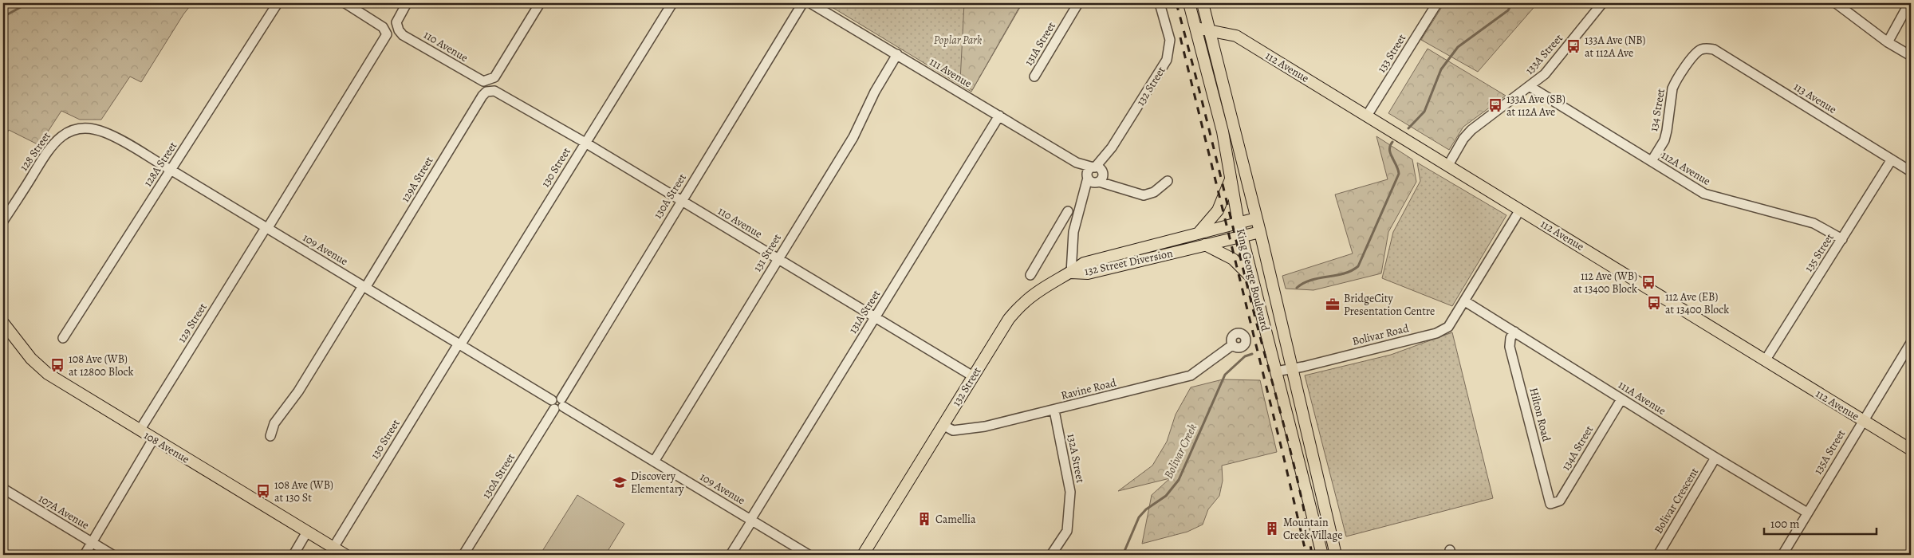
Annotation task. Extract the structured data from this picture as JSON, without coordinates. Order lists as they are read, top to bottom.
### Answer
{
  "streets": {
    "main road": [
      "112 Avenue",
      "132 Street",
      "132 Street Diversion",
      "King George Boulevard",
      "108 Avenue"
    ],
    "street": [
      "131A Street",
      "110 Avenue",
      "133 Street",
      "133A Street",
      "111 Avenue",
      "113 Avenue",
      "134 Street",
      "128 Street",
      "128A Street",
      "130 Street",
      "112A Avenue",
      "129A Street",
      "130A Street",
      "109 Avenue",
      "131 Street",
      "135 Street",
      "129 Street",
      "Bolivar Road",
      "Ravine Road",
      "111A Avenue",
      "Hilton Road",
      "134A Street",
      "135A Street",
      "132A Street",
      "Bolivar Crescent",
      "107A Avenue"
    ]
  },
  "crossings": [
    ["131A Street", "110 Avenue"],
    ["131A Street", "111 Avenue"],
    ["131A Street", "109 Avenue"],
    ["110 Avenue", "132 Street"],
    ["110 Avenue", "130 Street"],
    ["110 Avenue", "129A Street"],
    ["110 Avenue", "130A Street"],
    ["110 Avenue", "131 Street"],
    ["133 Street", "112 Avenue"],
    ["133A Street", "112 Avenue"],
    ["133A Street", "112A Avenue"],
    ["112 Avenue", "135 Street"],
    ["112 Avenue", "King George Boulevard"],
    ["112 Avenue", "Bolivar Road"],
    ["112 Avenue", "135A Street"],
    ["111 Avenue", "132 Street"],
    ["111 Avenue", "131 Street"],
    ["132 Street", "132 Street Diversion"],
    ["132 Street", "Ravine Road"],
    ["113 Avenue", "134 Street"],
    ["113 Avenue", "135 Street"],
    ["134 Street", "112A Avenue"],
    ["128 Street", "109 Avenue"],
    ["128A Street", "109 Avenue"],
    ["130 Street", "109 Avenue"],
    ["130 Street", "108 Avenue"],
    ["112A Avenue", "135 Street"],
    ["129A Street", "109 Avenue"],
    ["130A Street", "109 Avenue"],
    ["109 Avenue", "131 Street"],
    ["109 Avenue", "129 Street"],
    ["132 Street Diversion", "King George Boulevard"],
    ["King George Boulevard", "Bolivar Road"],
    ["129 Street", "108 Avenue"],
    ["Bolivar Road", "111A Avenue"],
    ["Ravine Road", "132A Street"],
    ["111A Avenue", "Hilton Road"],
    ["111A Avenue", "134A Street"],
    ["111A Avenue", "135A Street"],
    ["111A Avenue", "Bolivar Crescent"],
    ["Hilton Road", "134A Street"]
  ],
  "water": ["Bolivar Creek"],
  "parks": ["Poplar Park"],
  "places": {
    "bus stop": [
      "133A Ave (NB) at 112A Ave",
      "133A Ave (SB) at 112A Ave",
      "112 Ave (WB) at 13400 Block",
      "112 Ave (EB) at 13400 Block",
      "108 Ave (WB) at 12800 Block",
      "108 Ave (WB) at 130 St"
    ],
    "office": ["BridgeCity Presentation Centre"],
    "school or university": ["Discovery Elementary"],
    "building": ["Camellia", "Mountain Creek Village"]
  },
  "scale_bar": "100 m"
}
